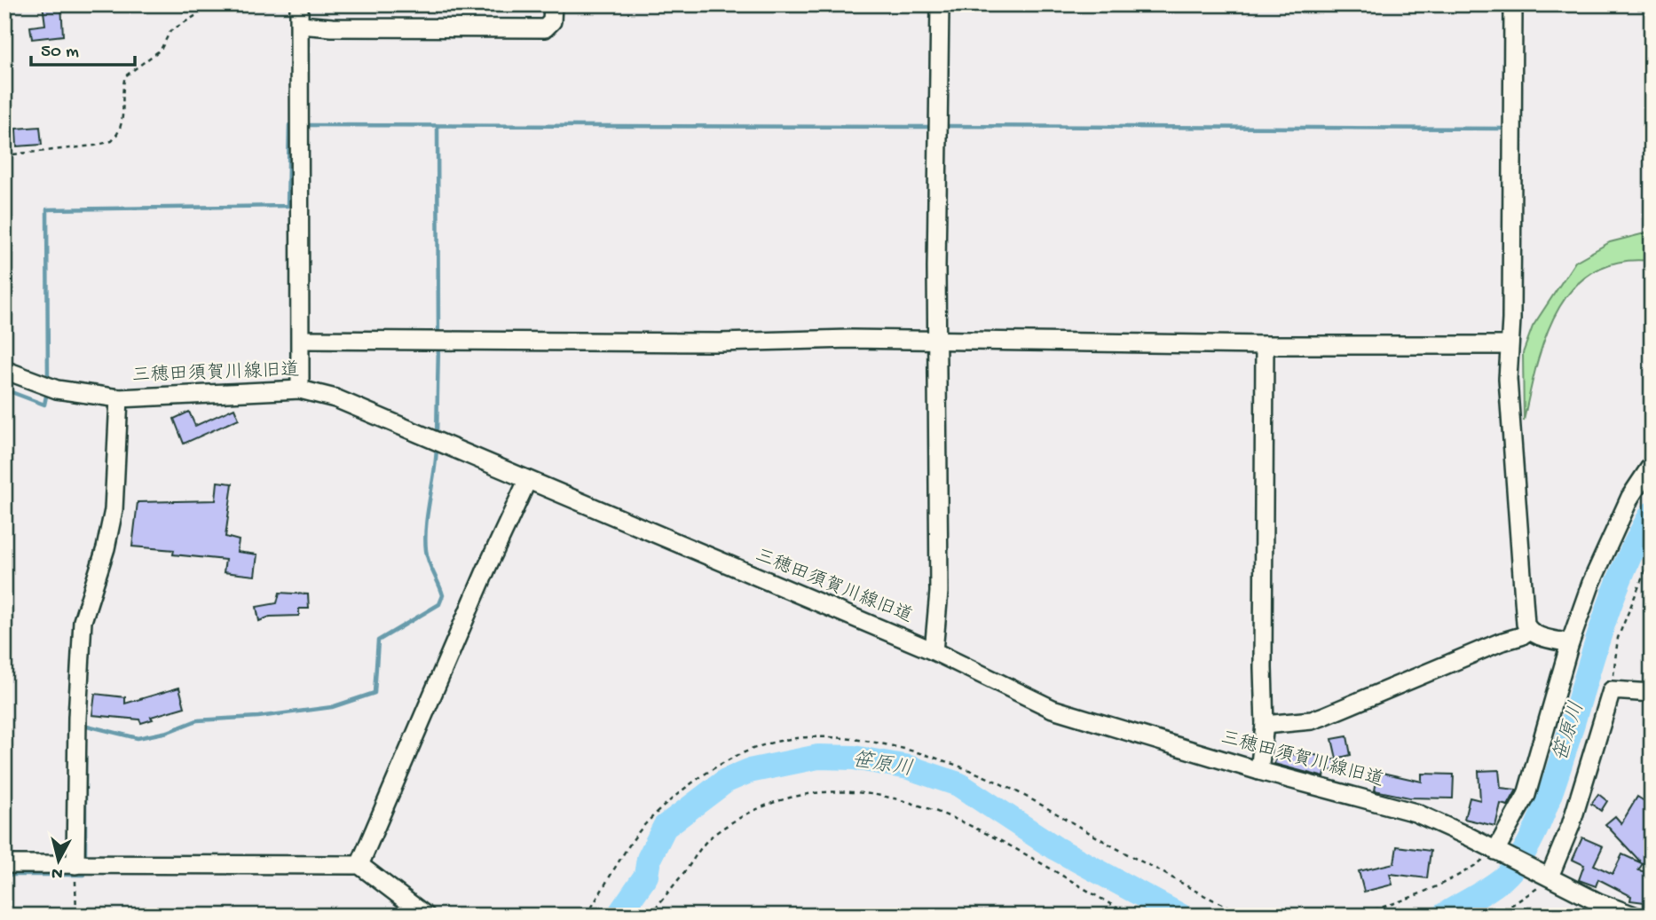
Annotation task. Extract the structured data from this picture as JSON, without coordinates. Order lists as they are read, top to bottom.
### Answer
{
  "streets": {
    "street": ["三穂田須賀川線旧道"]
  },
  "water": ["笹原川"],
  "scale_bar": "50 m",
  "north": "bottom"
}
